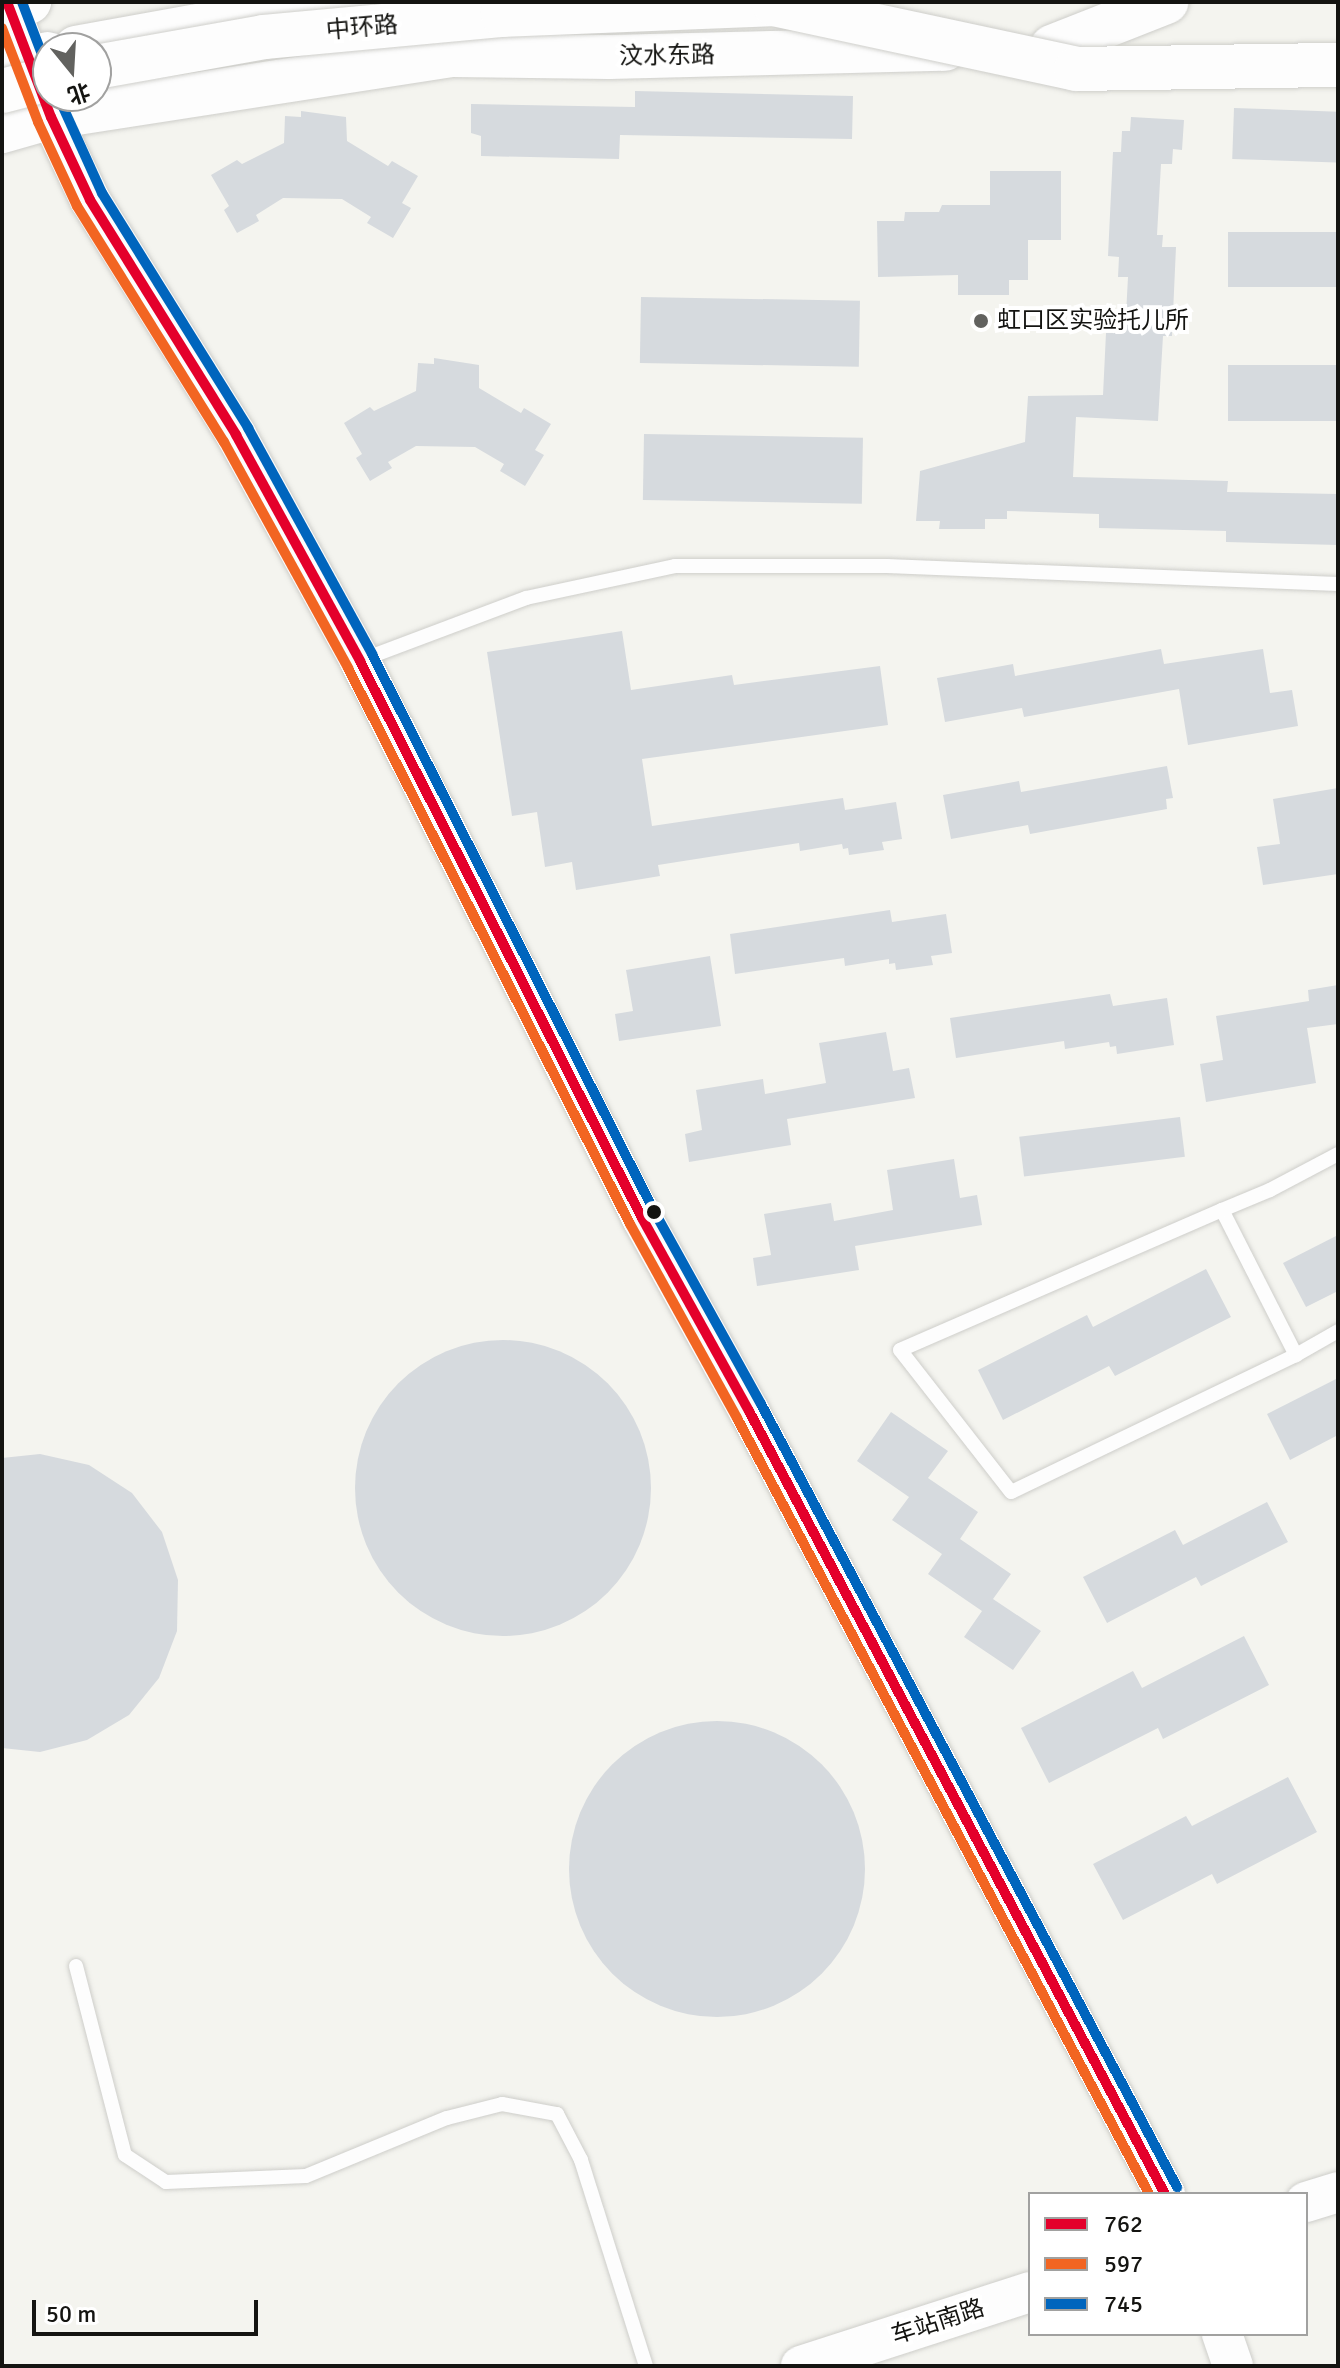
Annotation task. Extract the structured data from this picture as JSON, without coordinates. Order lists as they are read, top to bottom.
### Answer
{
  "streets": {
    "main road": ["中环路", "汶水东路", "车站南路"]
  },
  "places": ["虹口区实验托儿所"],
  "lines": ["transit line 762", "transit line 745", "transit line 597"],
  "legend": ["762", "597", "745"],
  "scale_bar": "50 m",
  "north": "bottom"
}
